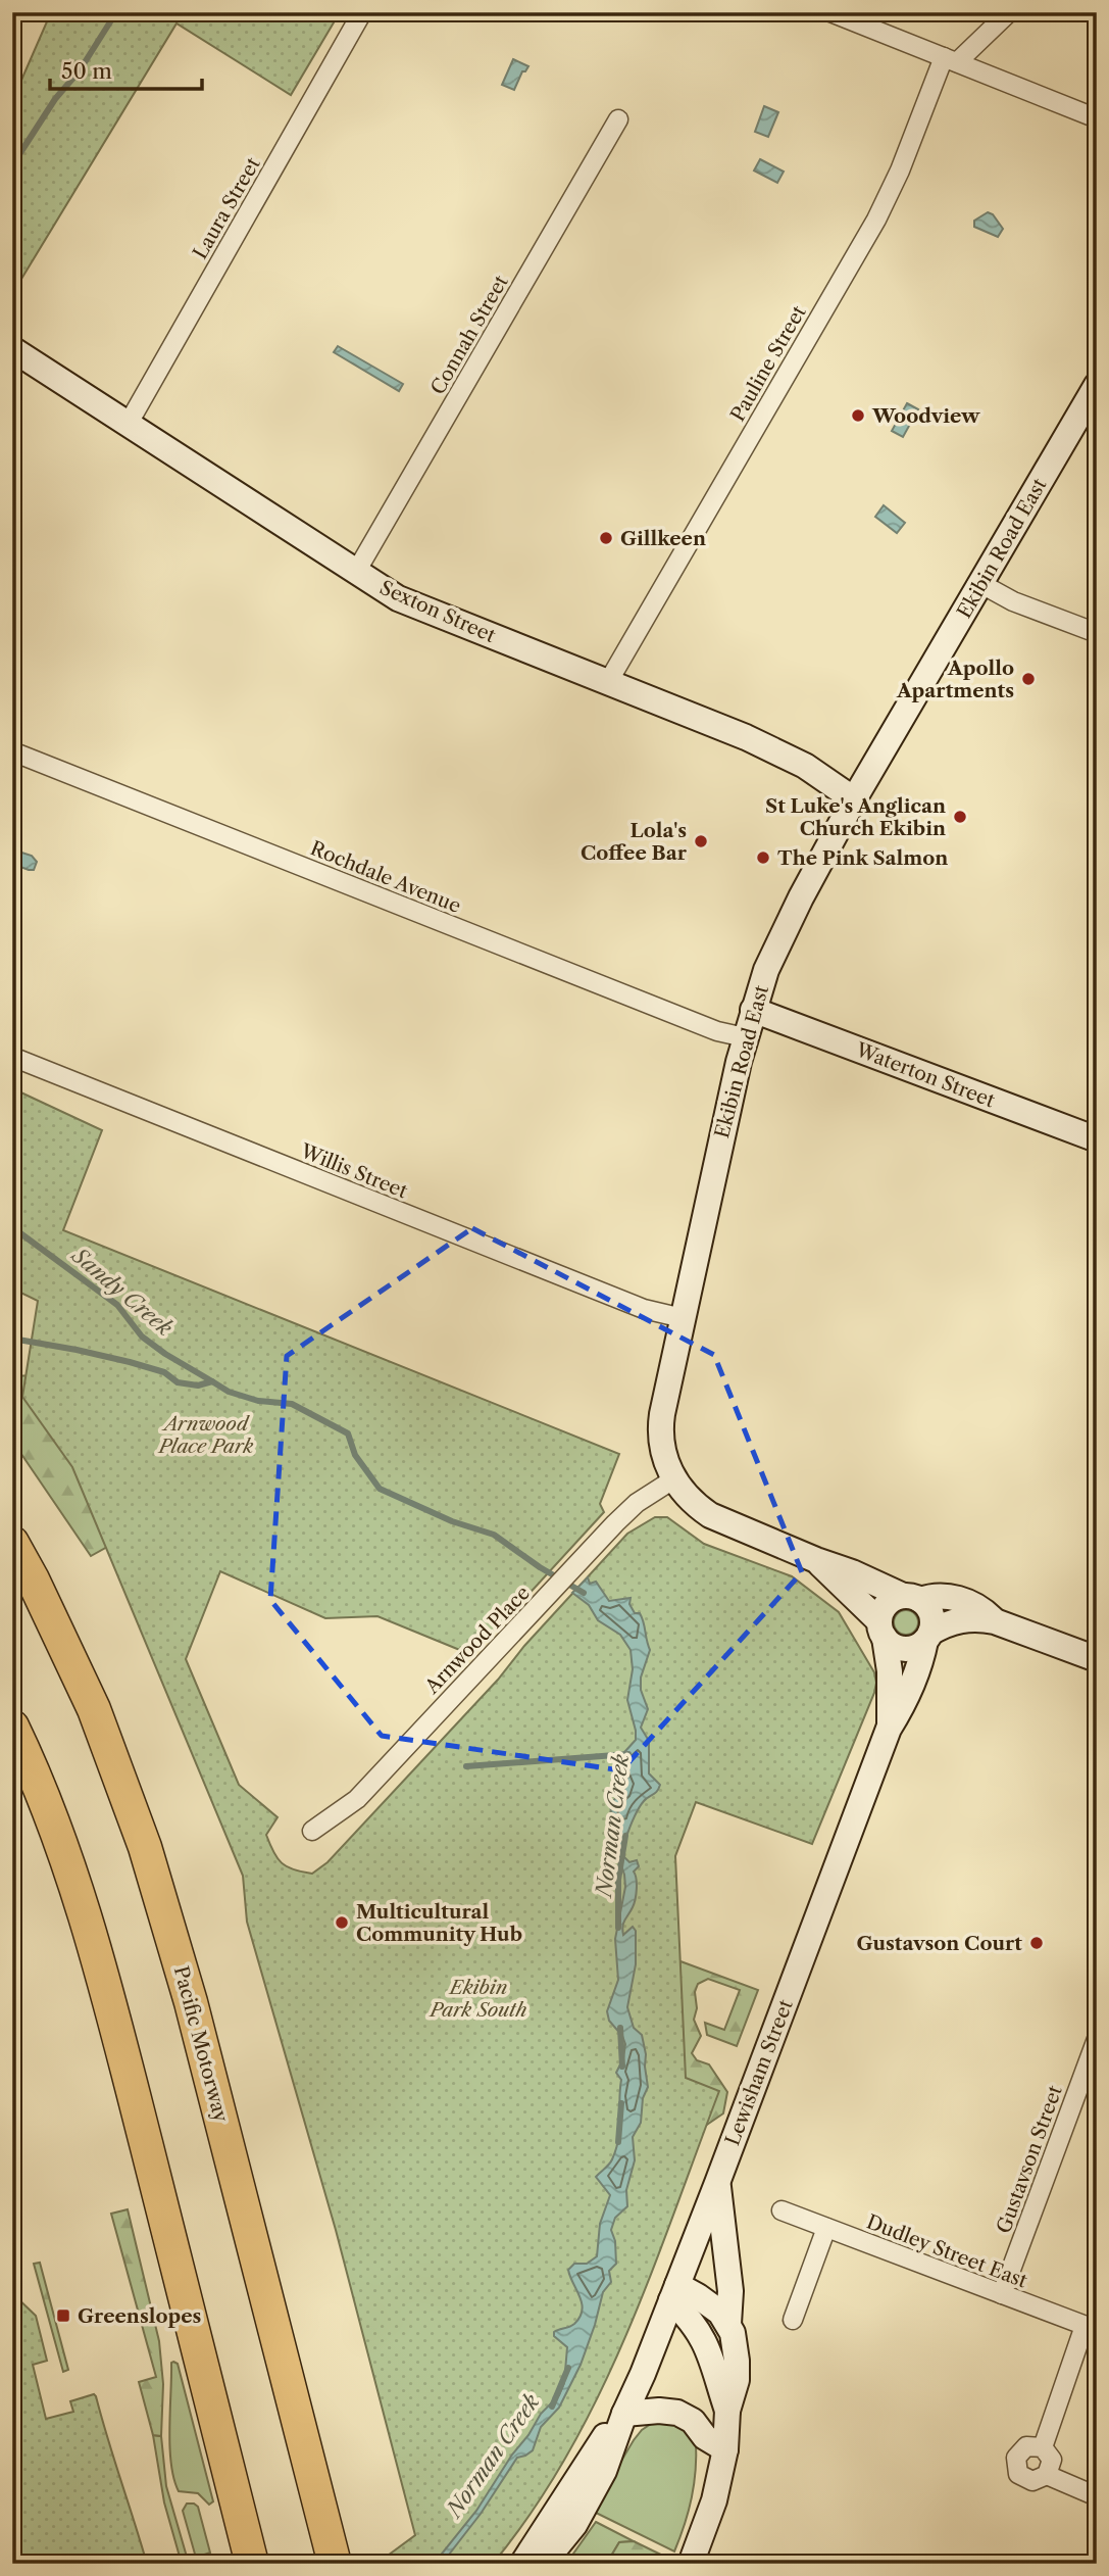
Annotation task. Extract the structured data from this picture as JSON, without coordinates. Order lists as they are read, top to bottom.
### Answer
{
  "streets": {
    "highway": ["Pacific Motorway"],
    "main road": [
      "Ekibin Road East",
      "Sexton Street",
      "Waterton Street",
      "Lewisham Street"
    ],
    "street": [
      "Laura Street",
      "Connah Street",
      "Pauline Street",
      "Rochdale Avenue",
      "Willis Street",
      "Arnwood Place",
      "Gustavson Street",
      "Dudley Street East"
    ]
  },
  "crossings": [
    ["Laura Street", "Sexton Street"],
    ["Connah Street", "Sexton Street"],
    ["Pauline Street", "Sexton Street"],
    ["Ekibin Road East", "Sexton Street"],
    ["Ekibin Road East", "Rochdale Avenue"],
    ["Ekibin Road East", "Waterton Street"],
    ["Ekibin Road East", "Willis Street"],
    ["Ekibin Road East", "Arnwood Place"],
    ["Ekibin Road East", "Lewisham Street"],
    ["Gustavson Street", "Dudley Street East"]
  ],
  "water": ["Sandy Creek", "Norman Creek"],
  "parks": ["Arnwood Place Park", "Ekibin Park South"],
  "places": {
    "other": [
      "Woodview",
      "Gillkeen",
      "Apollo Apartments",
      "St Luke's Anglican Church Ekibin",
      "Lola's Coffee Bar",
      "The Pink Salmon",
      "Multicultural Community Hub",
      "Gustavson Court"
    ],
    "transit": ["Greenslopes"]
  },
  "scale_bar": "50 m"
}
